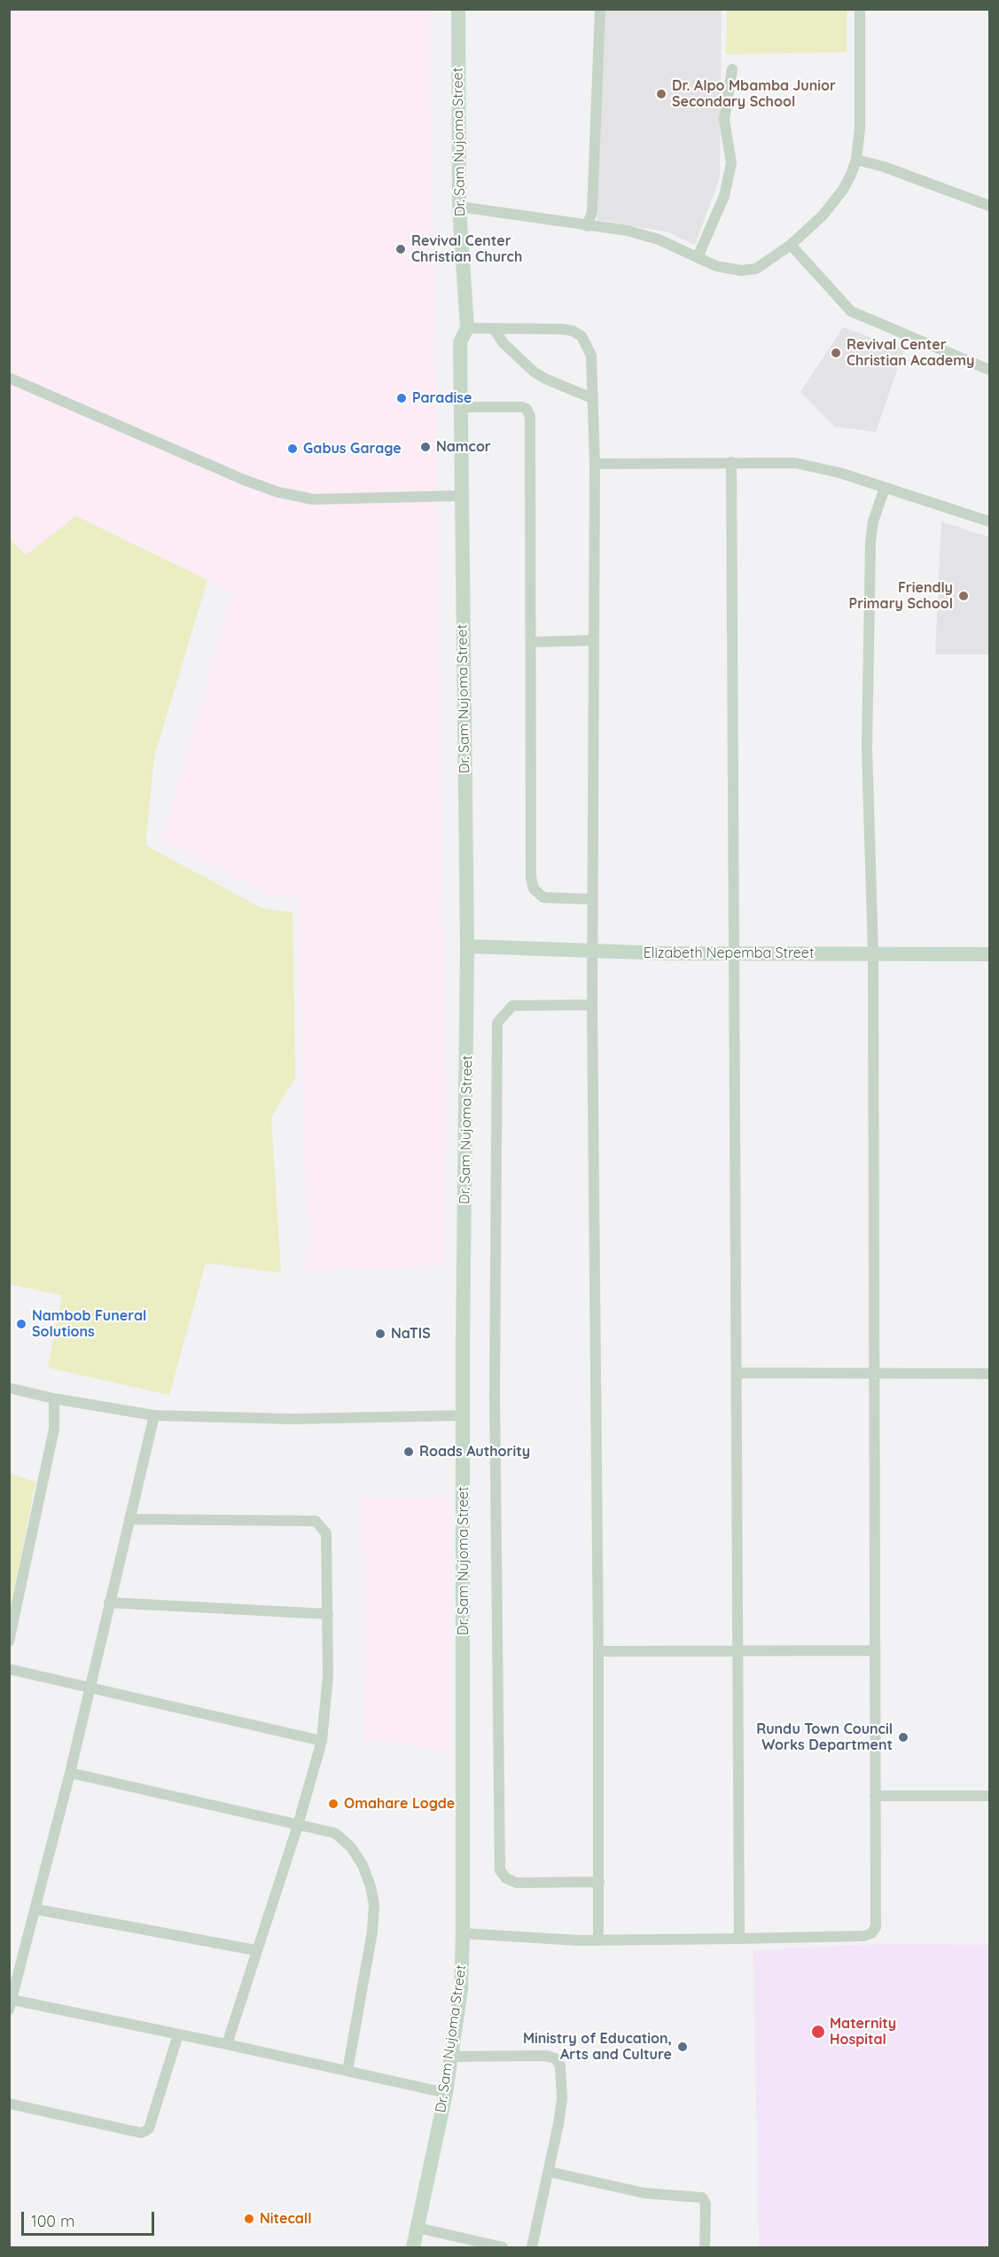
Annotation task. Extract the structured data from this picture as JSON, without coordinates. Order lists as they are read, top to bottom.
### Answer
{
  "streets": {
    "street": ["Dr. Sam Nujoma Street", "Elizabeth Nepemba Street"]
  },
  "crossings": [
    ["Dr. Sam Nujoma Street", "Elizabeth Nepemba Street"]
  ],
  "places": [
    "Dr. Alpo Mbamba Junior Secondary School",
    "Revival Center Christian Church",
    "Revival Center Christian Academy",
    "Paradise",
    "Namcor",
    "Gabus Garage",
    "Friendly Primary School",
    "Nambob Funeral Solutions",
    "NaTIS",
    "Roads Authority",
    "Rundu Town Council Works Department",
    "Omahare Logde",
    "Maternity Hospital",
    "Ministry of Education, Arts and Culture",
    "Nitecall"
  ],
  "scale_bar": "100 m"
}
